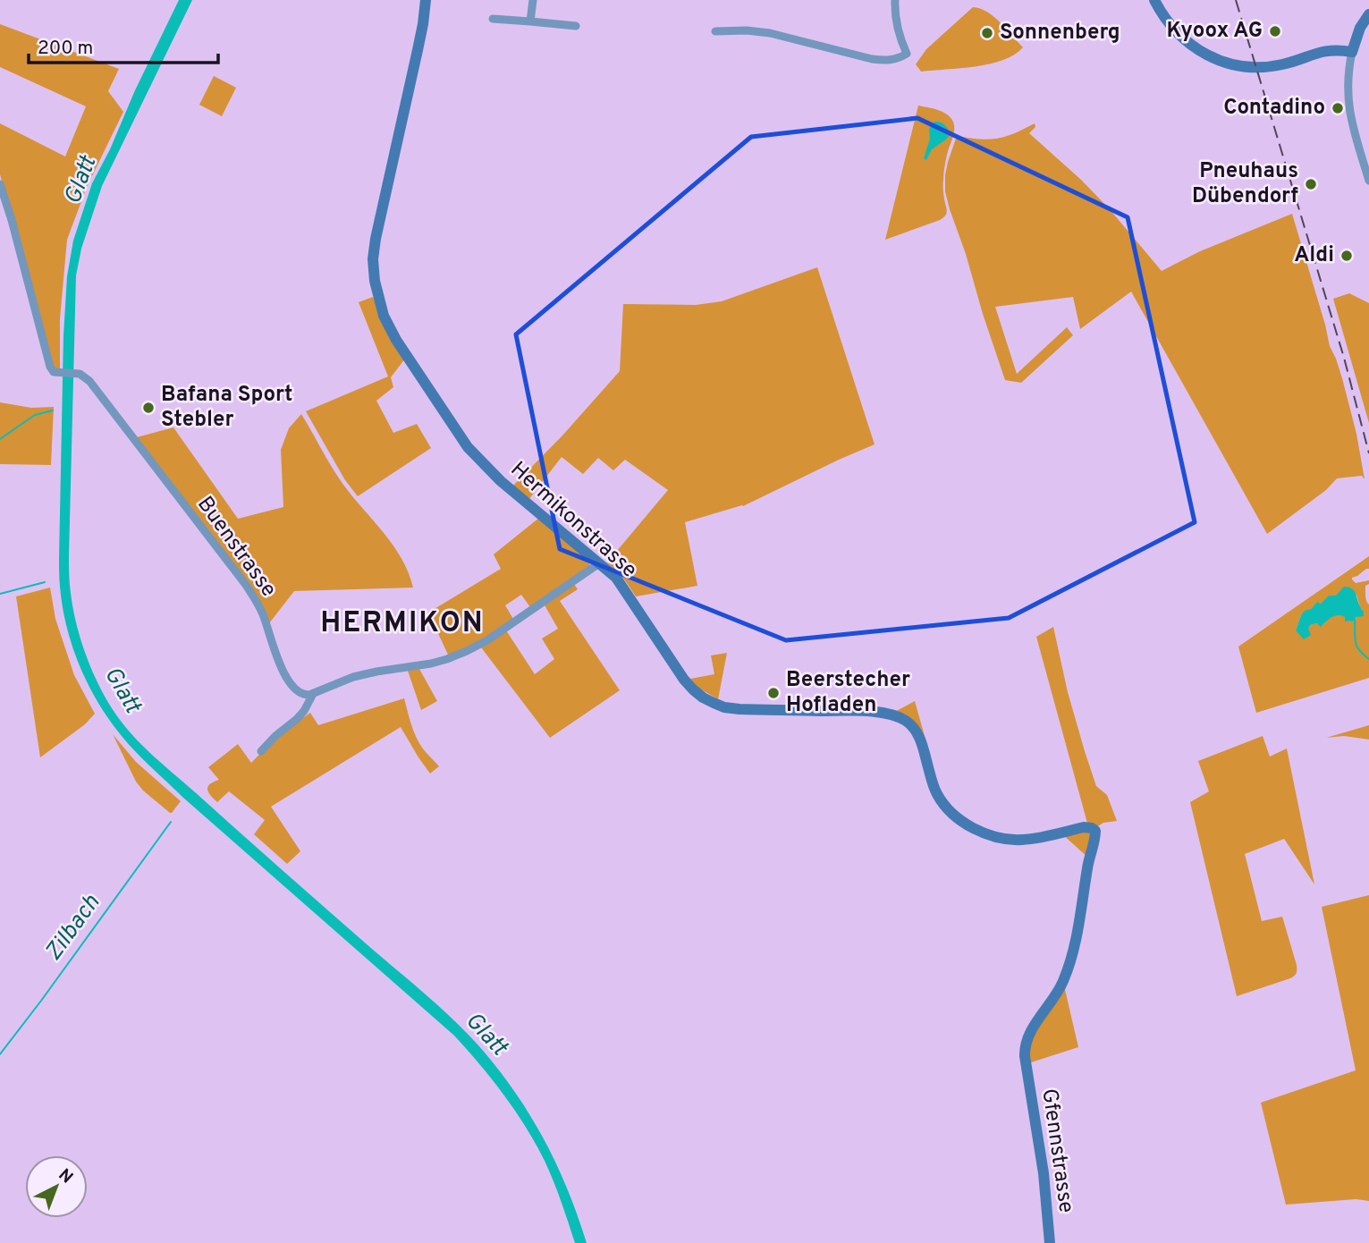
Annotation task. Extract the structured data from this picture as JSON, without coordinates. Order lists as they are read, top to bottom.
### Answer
{
  "streets": {
    "street": ["Hermikonstrasse", "Buenstrasse", "Gfennstrasse"]
  },
  "crossings": [
    ["Hermikonstrasse", "Gfennstrasse"]
  ],
  "districts": ["HERMIKON"],
  "water": ["Glatt", "Zilbach"],
  "places": [
    "Kyoox AG",
    "Sonnenberg",
    "Contadino",
    "Pneuhaus Dübendorf",
    "Aldi",
    "Bafana Sport Stebler",
    "Beerstecher Hofladen"
  ],
  "scale_bar": "200 m",
  "north": "top right"
}
